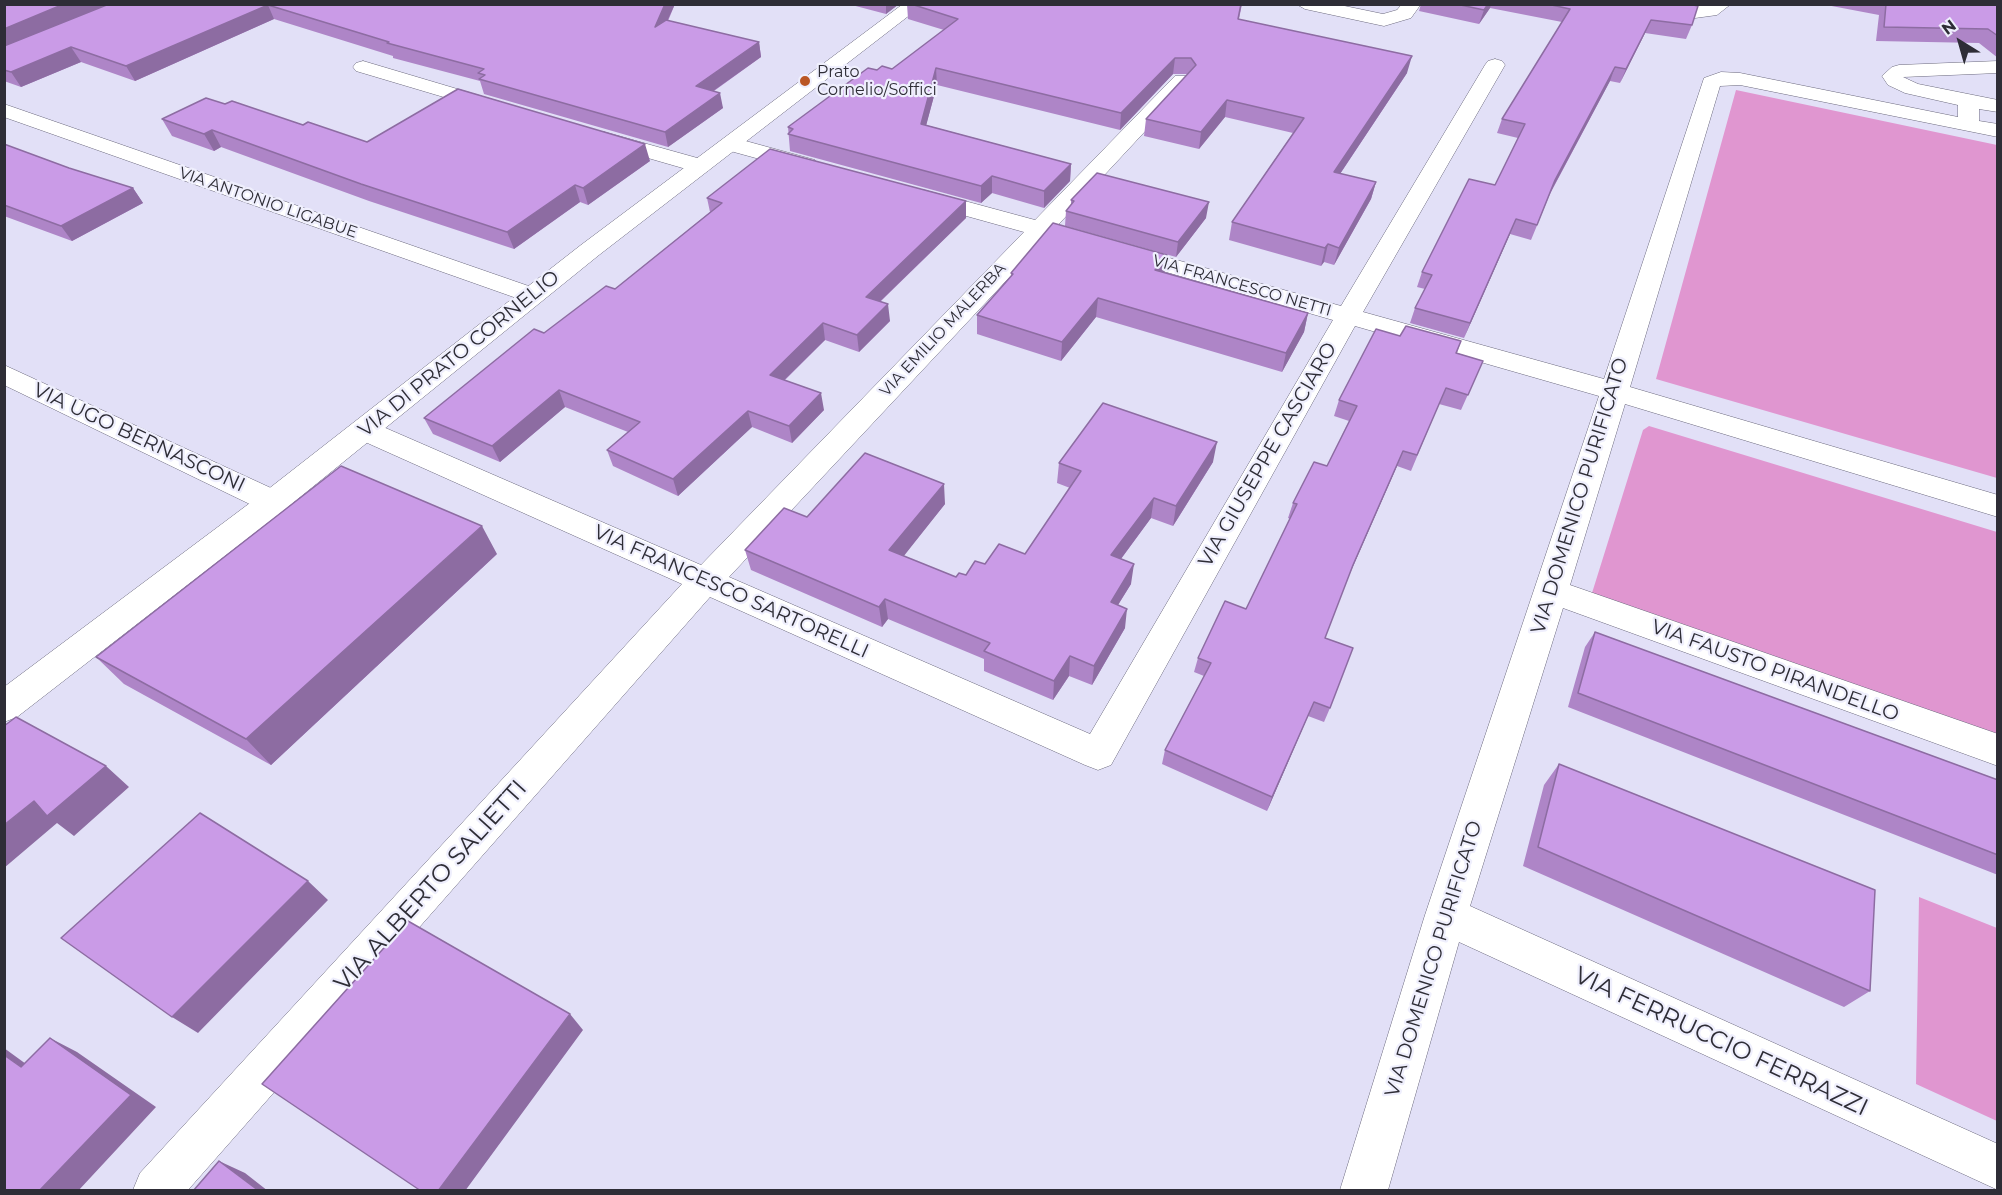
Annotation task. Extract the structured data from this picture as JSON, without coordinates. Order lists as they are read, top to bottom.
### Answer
{
  "streets": {
    "street": [
      "VIA ANTONIO LIGABUE",
      "VIA FRANCESCO NETTI",
      "VIA EMILIO MALERBA",
      "VIA DI PRATO CORNELIO",
      "VIA UGO BERNASCONI",
      "VIA GIUSEPPE CASCIARO",
      "VIA DOMENICO PURIFICATO",
      "VIA FRANCESCO SARTORELLI",
      "VIA FAUSTO PIRANDELLO",
      "VIA ALBERTO SALIETTI",
      "VIA FERRUCCIO FERRAZZI"
    ]
  },
  "crossings": [
    ["VIA ANTONIO LIGABUE", "VIA DI PRATO CORNELIO"],
    ["VIA FRANCESCO NETTI", "VIA EMILIO MALERBA"],
    ["VIA FRANCESCO NETTI", "VIA GIUSEPPE CASCIARO"],
    ["VIA FRANCESCO NETTI", "VIA DOMENICO PURIFICATO"],
    ["VIA EMILIO MALERBA", "VIA FRANCESCO SARTORELLI"],
    ["VIA EMILIO MALERBA", "VIA ALBERTO SALIETTI"],
    ["VIA DI PRATO CORNELIO", "VIA UGO BERNASCONI"],
    ["VIA DI PRATO CORNELIO", "VIA FRANCESCO SARTORELLI"],
    ["VIA GIUSEPPE CASCIARO", "VIA FRANCESCO SARTORELLI"],
    ["VIA DOMENICO PURIFICATO", "VIA FAUSTO PIRANDELLO"],
    ["VIA DOMENICO PURIFICATO", "VIA FERRUCCIO FERRAZZI"],
    ["VIA FRANCESCO SARTORELLI", "VIA ALBERTO SALIETTI"]
  ],
  "places": ["Prato Cornelio/Soffici"],
  "north": "top left"
}
